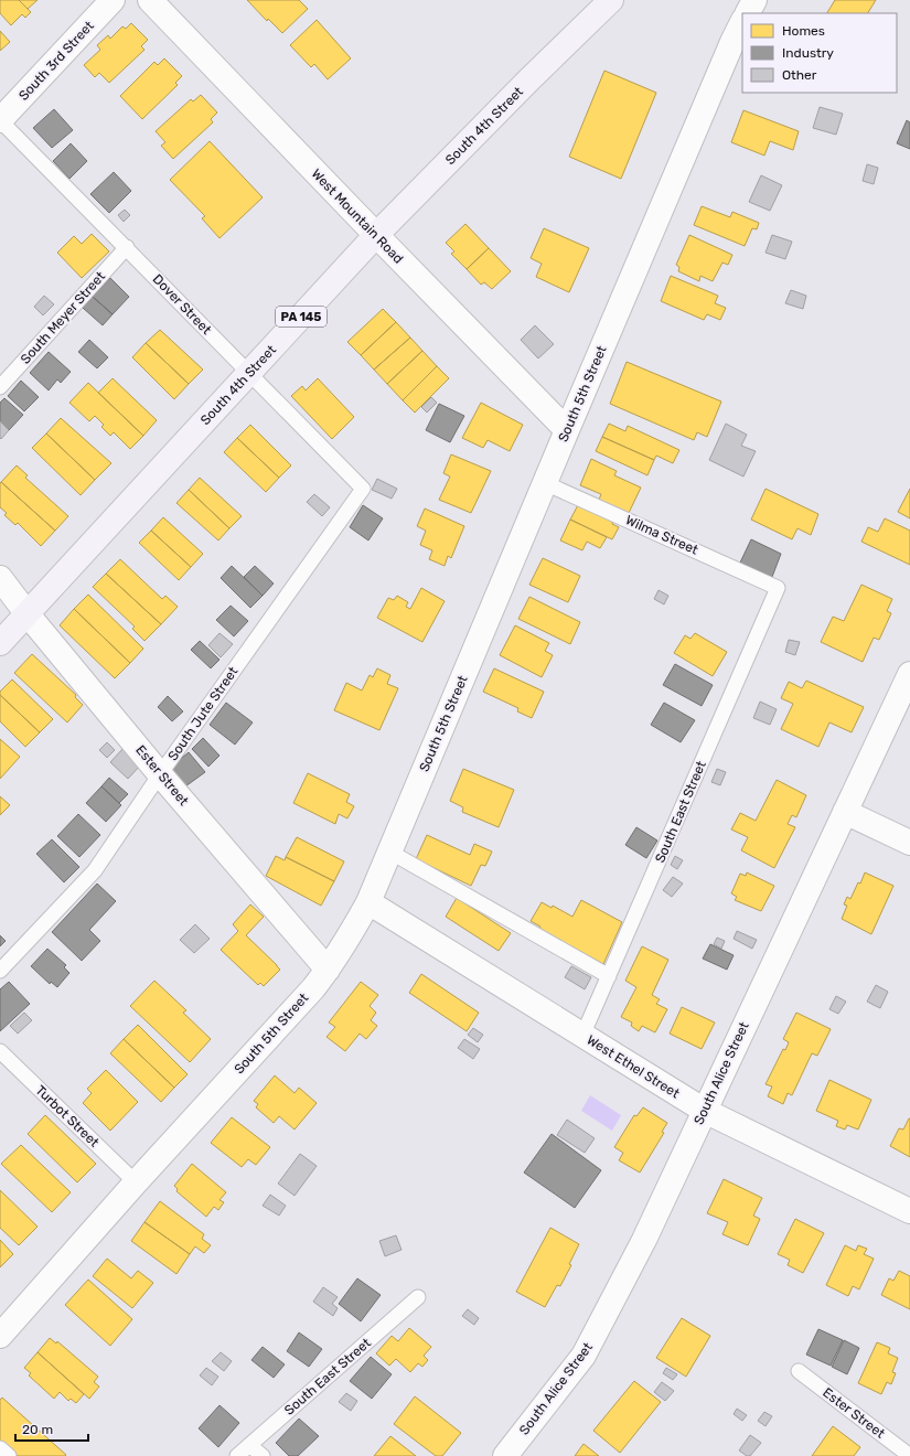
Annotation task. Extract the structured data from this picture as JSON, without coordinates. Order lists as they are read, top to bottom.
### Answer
{
  "streets": {
    "main road": ["South 4th Street", "PA 145"],
    "street": [
      "South 3rd Street",
      "West Mountain Road",
      "South 5th Street",
      "Ester Street",
      "West Ethel Street",
      "South Alice Street"
    ],
    "lane": [
      "Dover Street",
      "South Meyer Street",
      "Wilma Street",
      "South Jute Street",
      "South East Street",
      "Turbot Street"
    ]
  },
  "crossings": [
    ["South 3rd Street", "Dover Street"],
    ["South 4th Street", "West Mountain Road"],
    ["South 4th Street", "Dover Street"],
    ["South 4th Street", "Ester Street"],
    ["West Mountain Road", "South 5th Street"],
    ["Dover Street", "South Meyer Street"],
    ["Dover Street", "South Jute Street"],
    ["South 5th Street", "Wilma Street"],
    ["South 5th Street", "Ester Street"],
    ["South 5th Street", "West Ethel Street"],
    ["South 5th Street", "Turbot Street"],
    ["Wilma Street", "South East Street"],
    ["South Jute Street", "Ester Street"],
    ["South East Street", "West Ethel Street"],
    ["West Ethel Street", "South Alice Street"]
  ],
  "legend": ["Homes", "Industry", "Other"],
  "scale_bar": "20 m"
}
